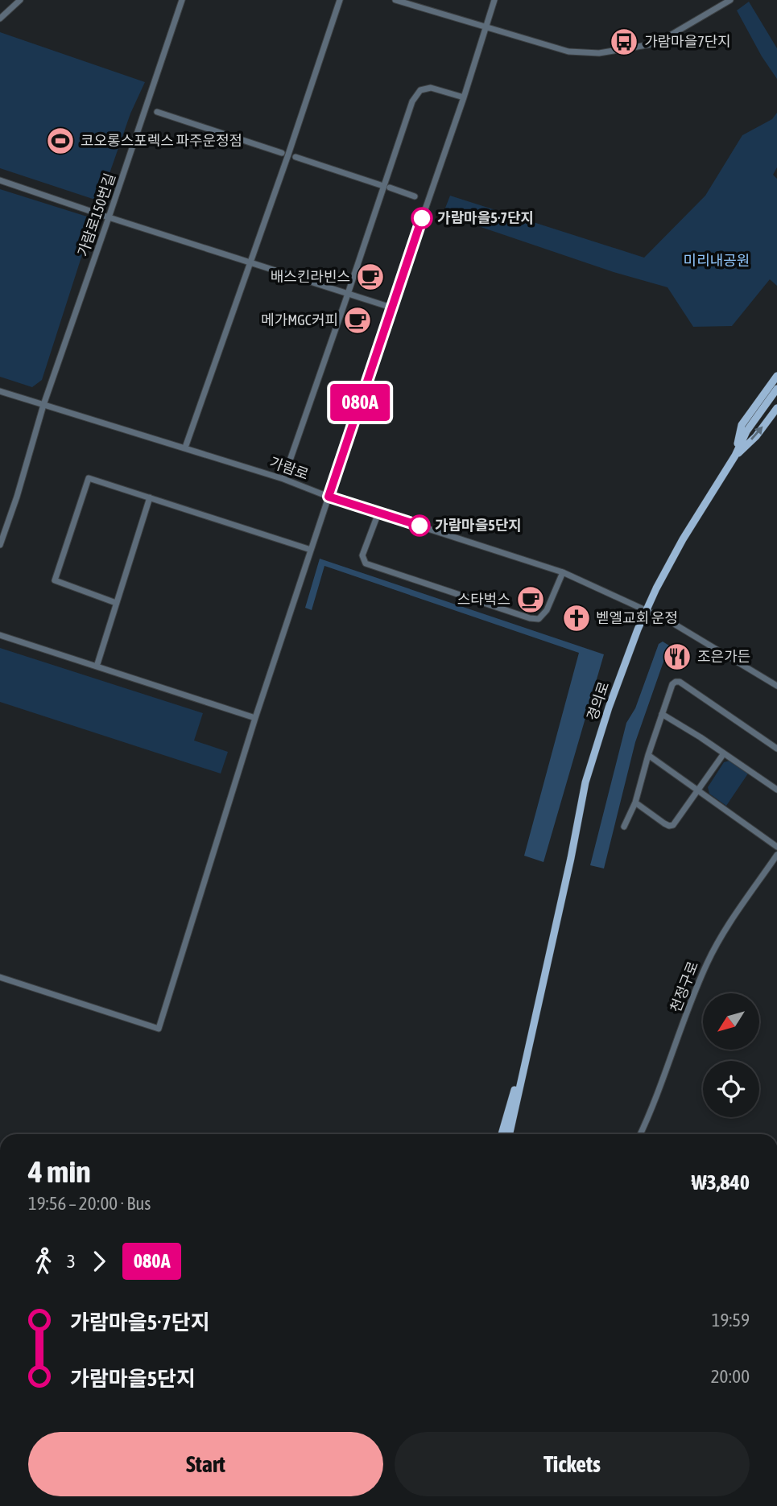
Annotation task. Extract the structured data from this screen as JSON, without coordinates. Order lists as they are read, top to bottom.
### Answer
{
  "streets": {
    "main road": ["경의로"],
    "street": ["가람로150번길", "가람로", "천정구로"]
  },
  "crossings": [
    ["가람로150번길", "가람로"],
    ["가람로", "경의로"]
  ],
  "parks": ["미리내공원"],
  "places": {
    "bus stop": ["가람마을7단지"],
    "sports": ["코오롱스포렉스 파주운정점"],
    "other": ["가람마을5·7단지", "가람마을5단지"],
    "cafe": ["배스킨라빈스", "메가MGC커피", "스타벅스"],
    "church": ["벧엘교회 운정"],
    "restaurant": ["조은가든"]
  },
  "lines": ["bus line 080A"],
  "north": "bottom left",
  "page": {
    "on_map": "080A",
    "heading": ["4 min", "19:56 – 20:00 · Bus", "₩3,840"],
    "legs": ["3", "080A"],
    "list": [
      {
        "name": "가람마을5·7단지",
        "value": "19:59"
      },
      {
        "name": "가람마을5단지",
        "value": "20:00"
      }
    ],
    "buttons": ["Start", "Tickets"]
  }
}
